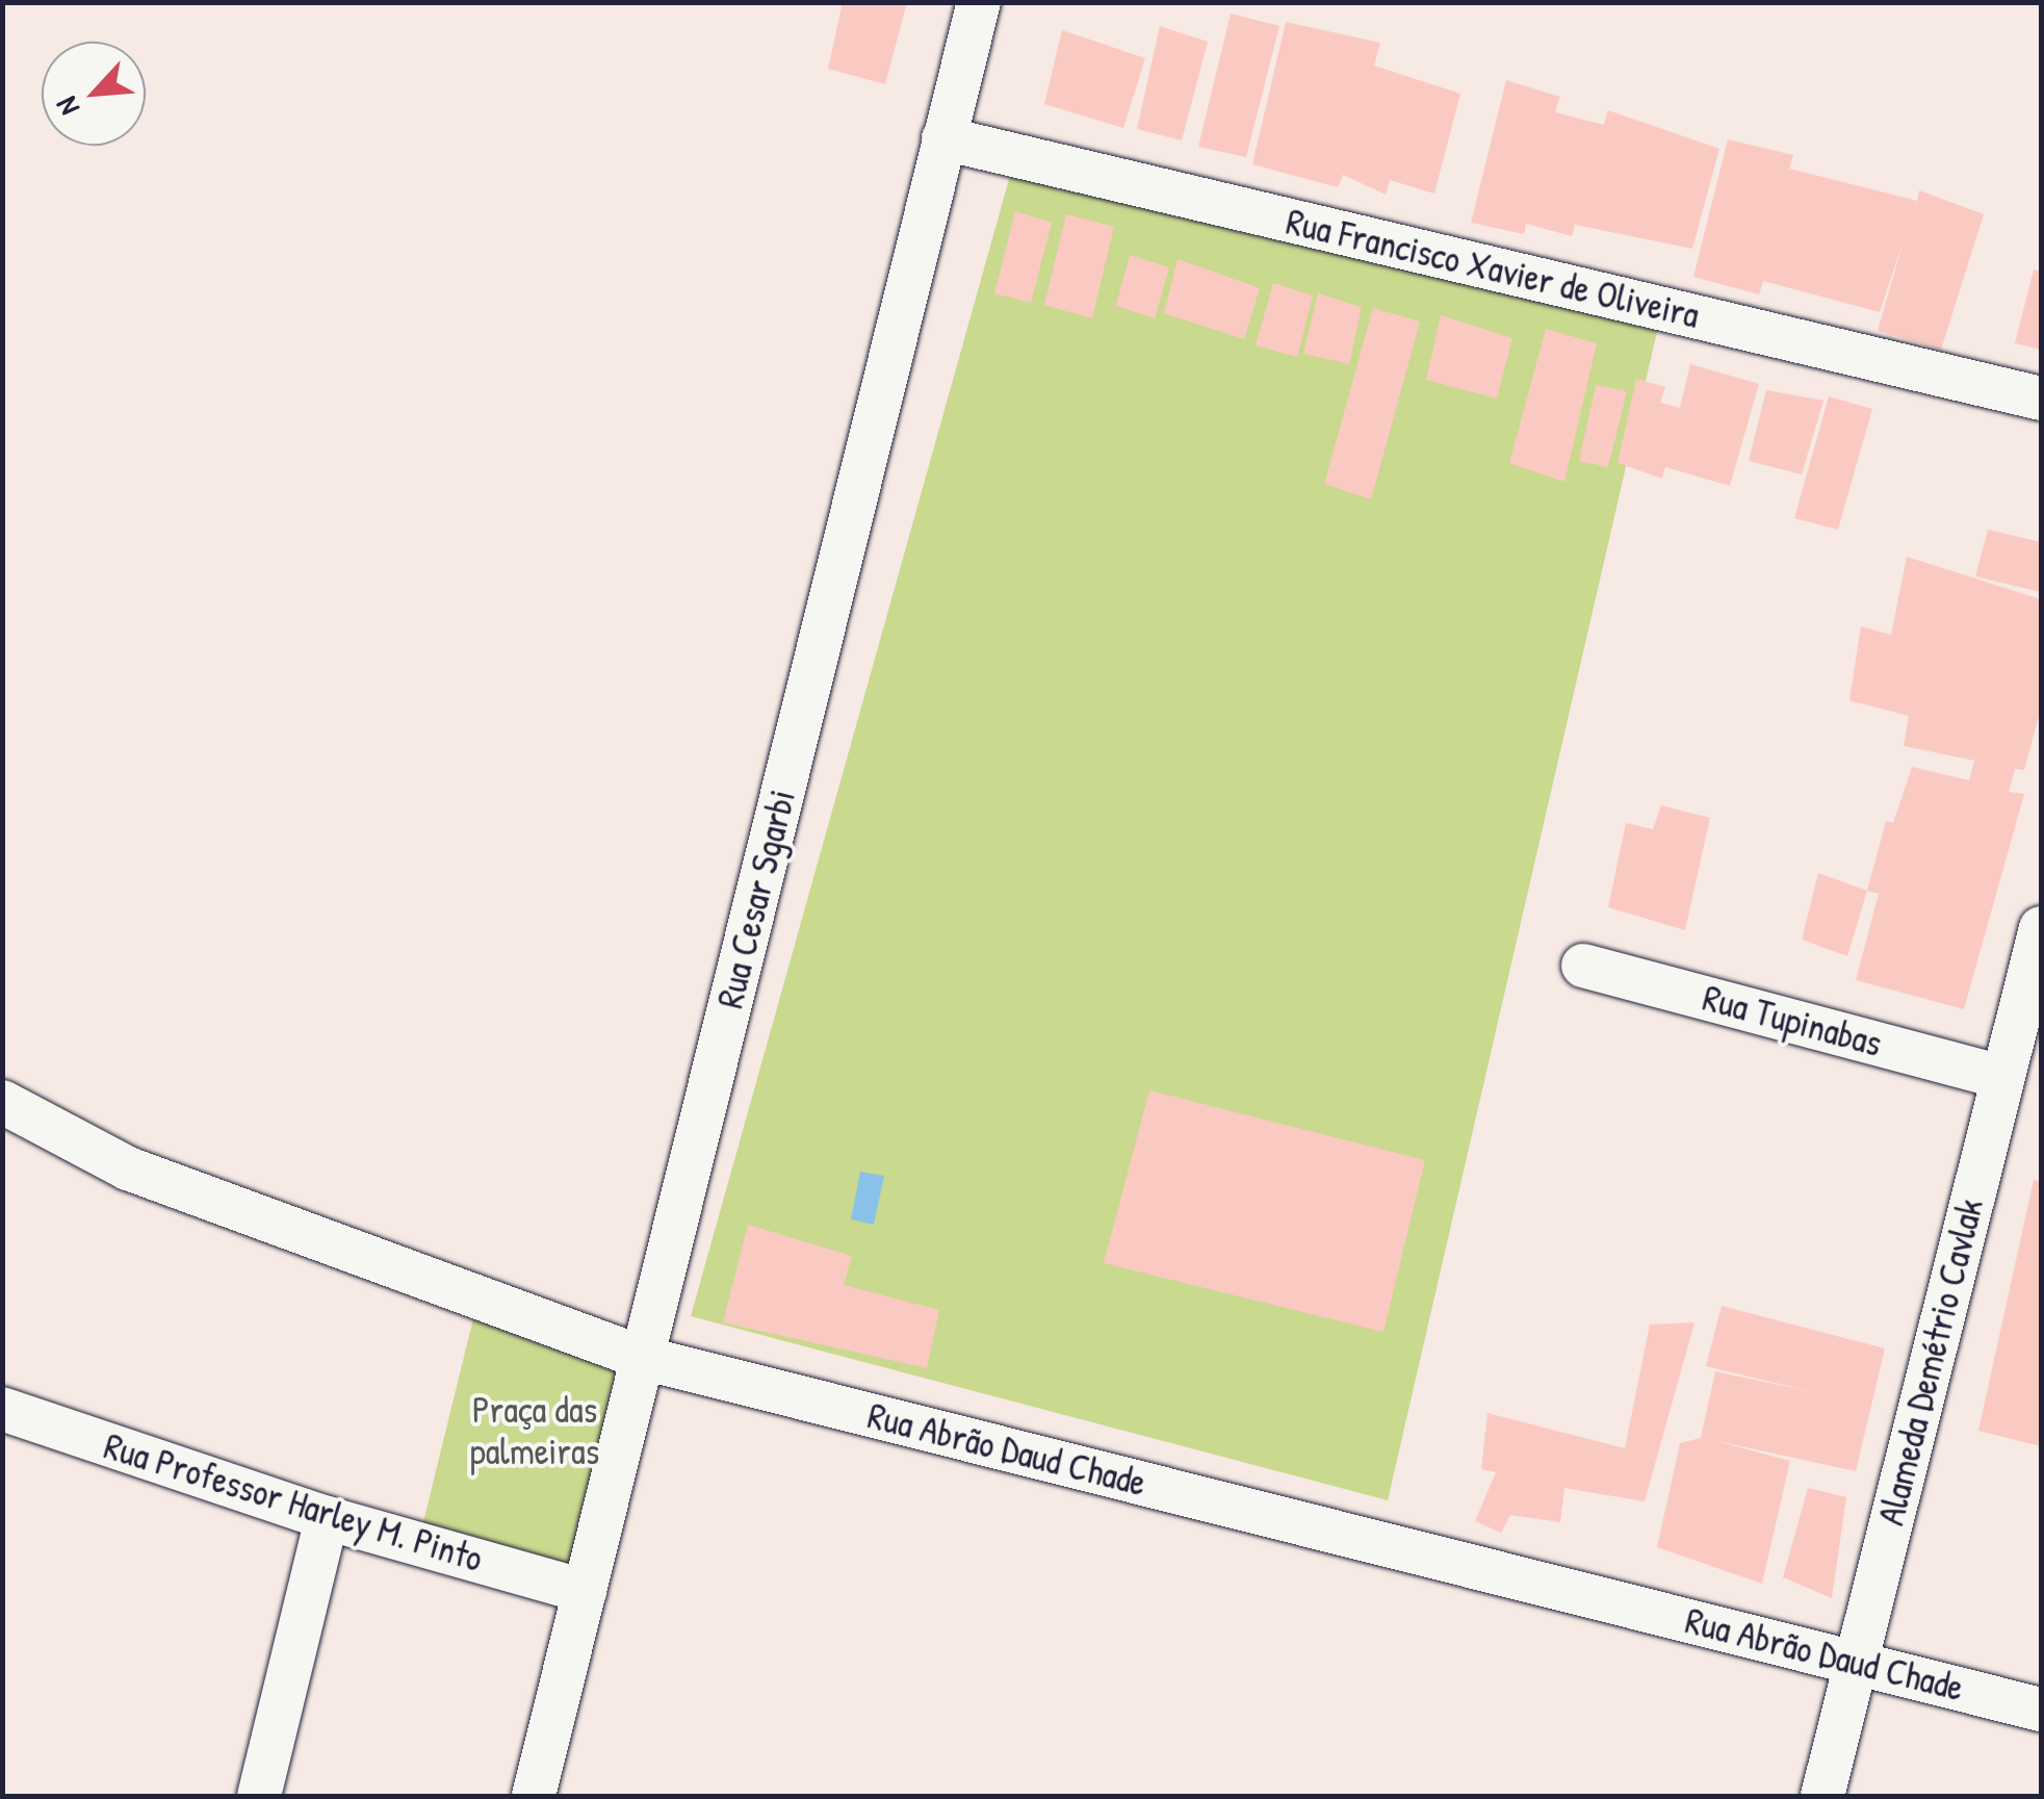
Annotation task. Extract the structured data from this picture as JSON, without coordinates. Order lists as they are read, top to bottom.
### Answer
{
  "streets": {
    "street": [
      "Rua Francisco Xavier de Oliveira",
      "Rua Cesar Sgarbi",
      "Rua Tupinabas",
      "Alameda Demétrio Cavlak",
      "Rua Abrão Daud Chade",
      "Rua Professor Harley M. Pinto"
    ]
  },
  "crossings": [
    ["Rua Francisco Xavier de Oliveira", "Rua Cesar Sgarbi"],
    ["Rua Cesar Sgarbi", "Rua Abrão Daud Chade"],
    ["Rua Cesar Sgarbi", "Rua Professor Harley M. Pinto"],
    ["Rua Tupinabas", "Alameda Demétrio Cavlak"],
    ["Alameda Demétrio Cavlak", "Rua Abrão Daud Chade"]
  ],
  "parks": ["Praça das palmeiras"],
  "north": "bottom left"
}
